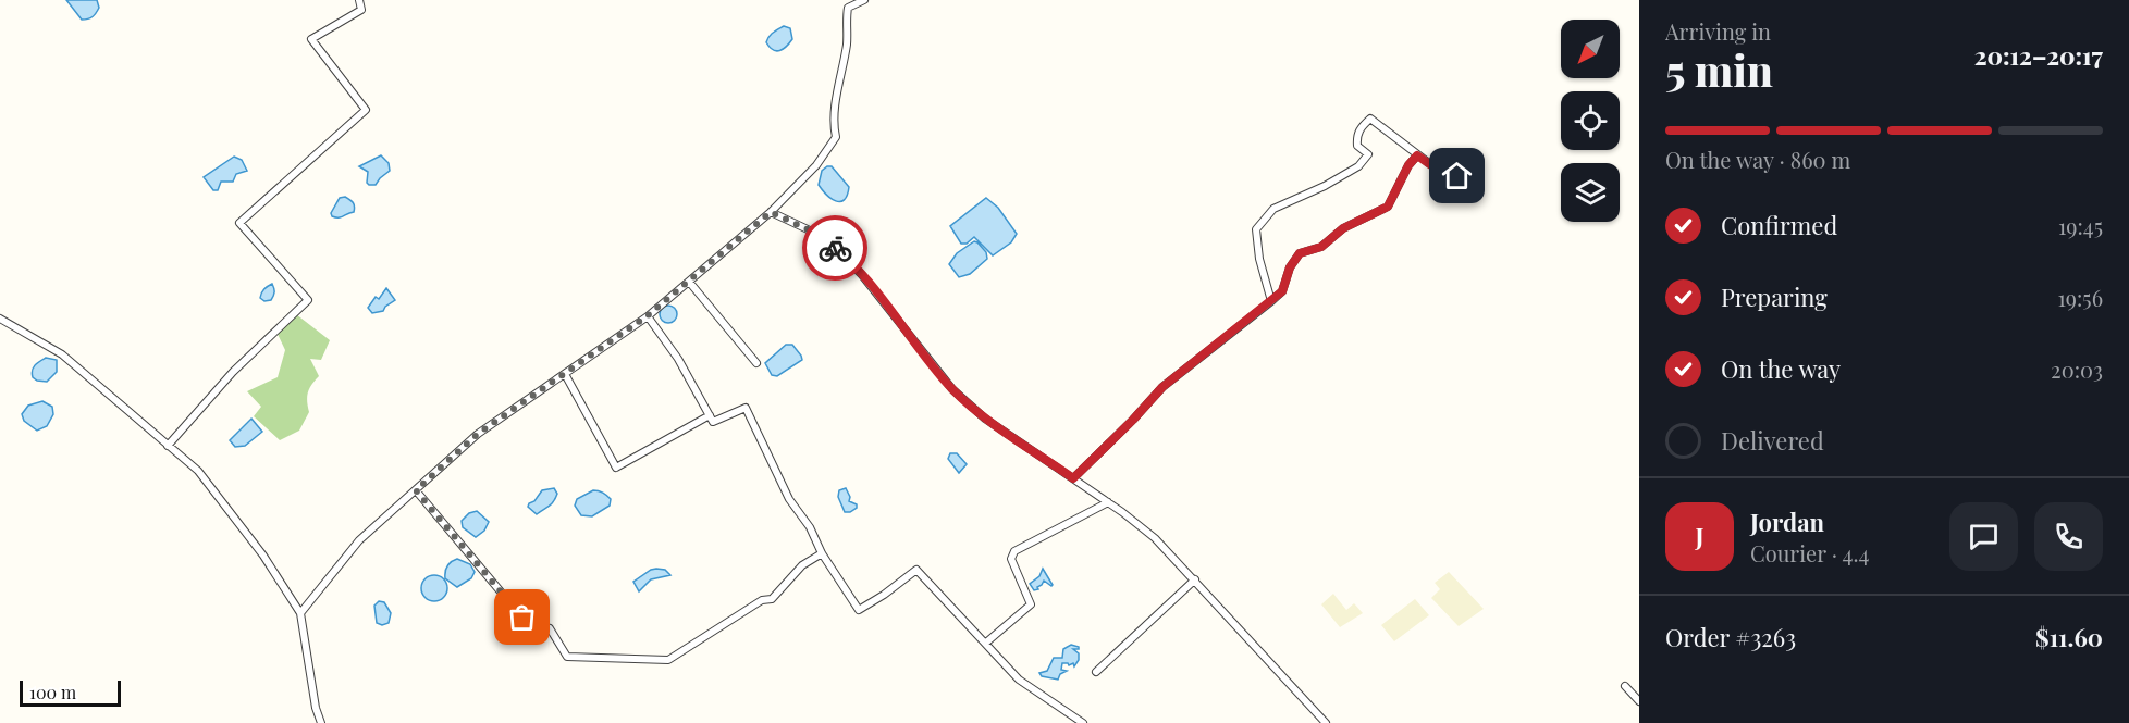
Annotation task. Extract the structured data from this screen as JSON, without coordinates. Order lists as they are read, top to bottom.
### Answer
{
  "scale_bar": "100 m",
  "north": "bottom left",
  "page": {
    "heading": ["5 min", "Arriving in", "20:12–20:17"],
    "panel": [
      "Jordan",
      "Courier · 4.4",
      "Order #3263",
      "$11.60"
    ],
    "bar": "On the way · 860 m",
    "list": [
      ["Confirmed", "19:45"],
      ["Preparing", "19:56"],
      ["On the way", "20:03"],
      "Delivered"
    ],
    "round": "J",
    "scale": "100 m"
  }
}
